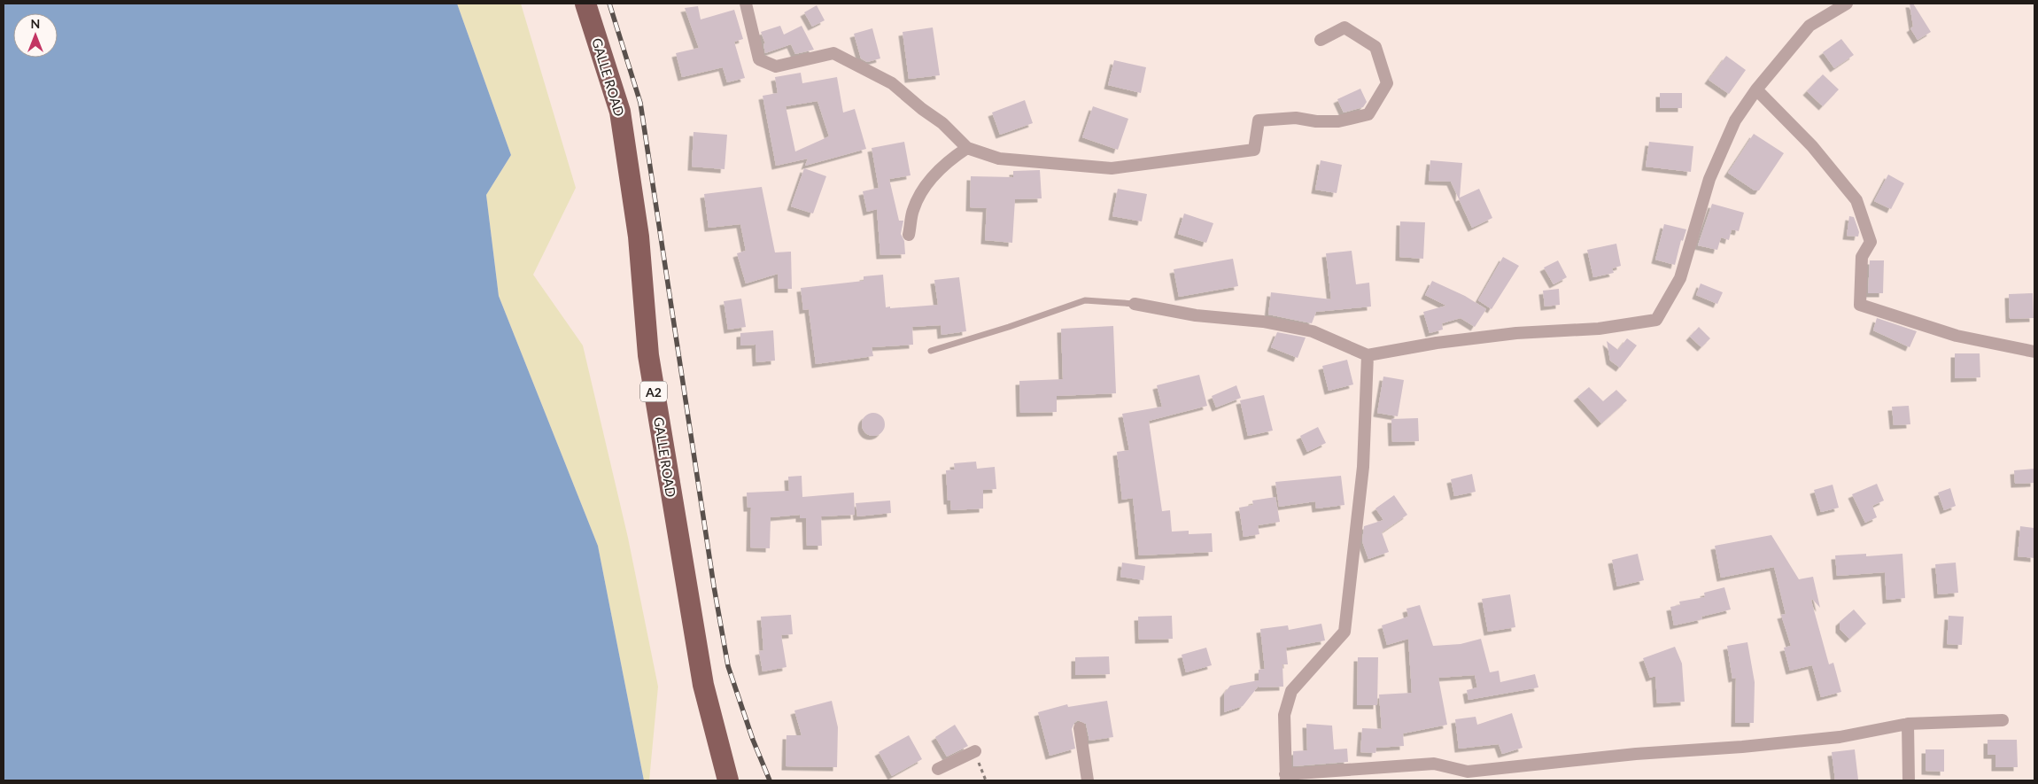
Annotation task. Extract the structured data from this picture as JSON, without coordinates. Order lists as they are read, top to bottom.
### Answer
{
  "streets": {
    "highway": ["GALLE ROAD", "A2"]
  },
  "north": "top"
}
